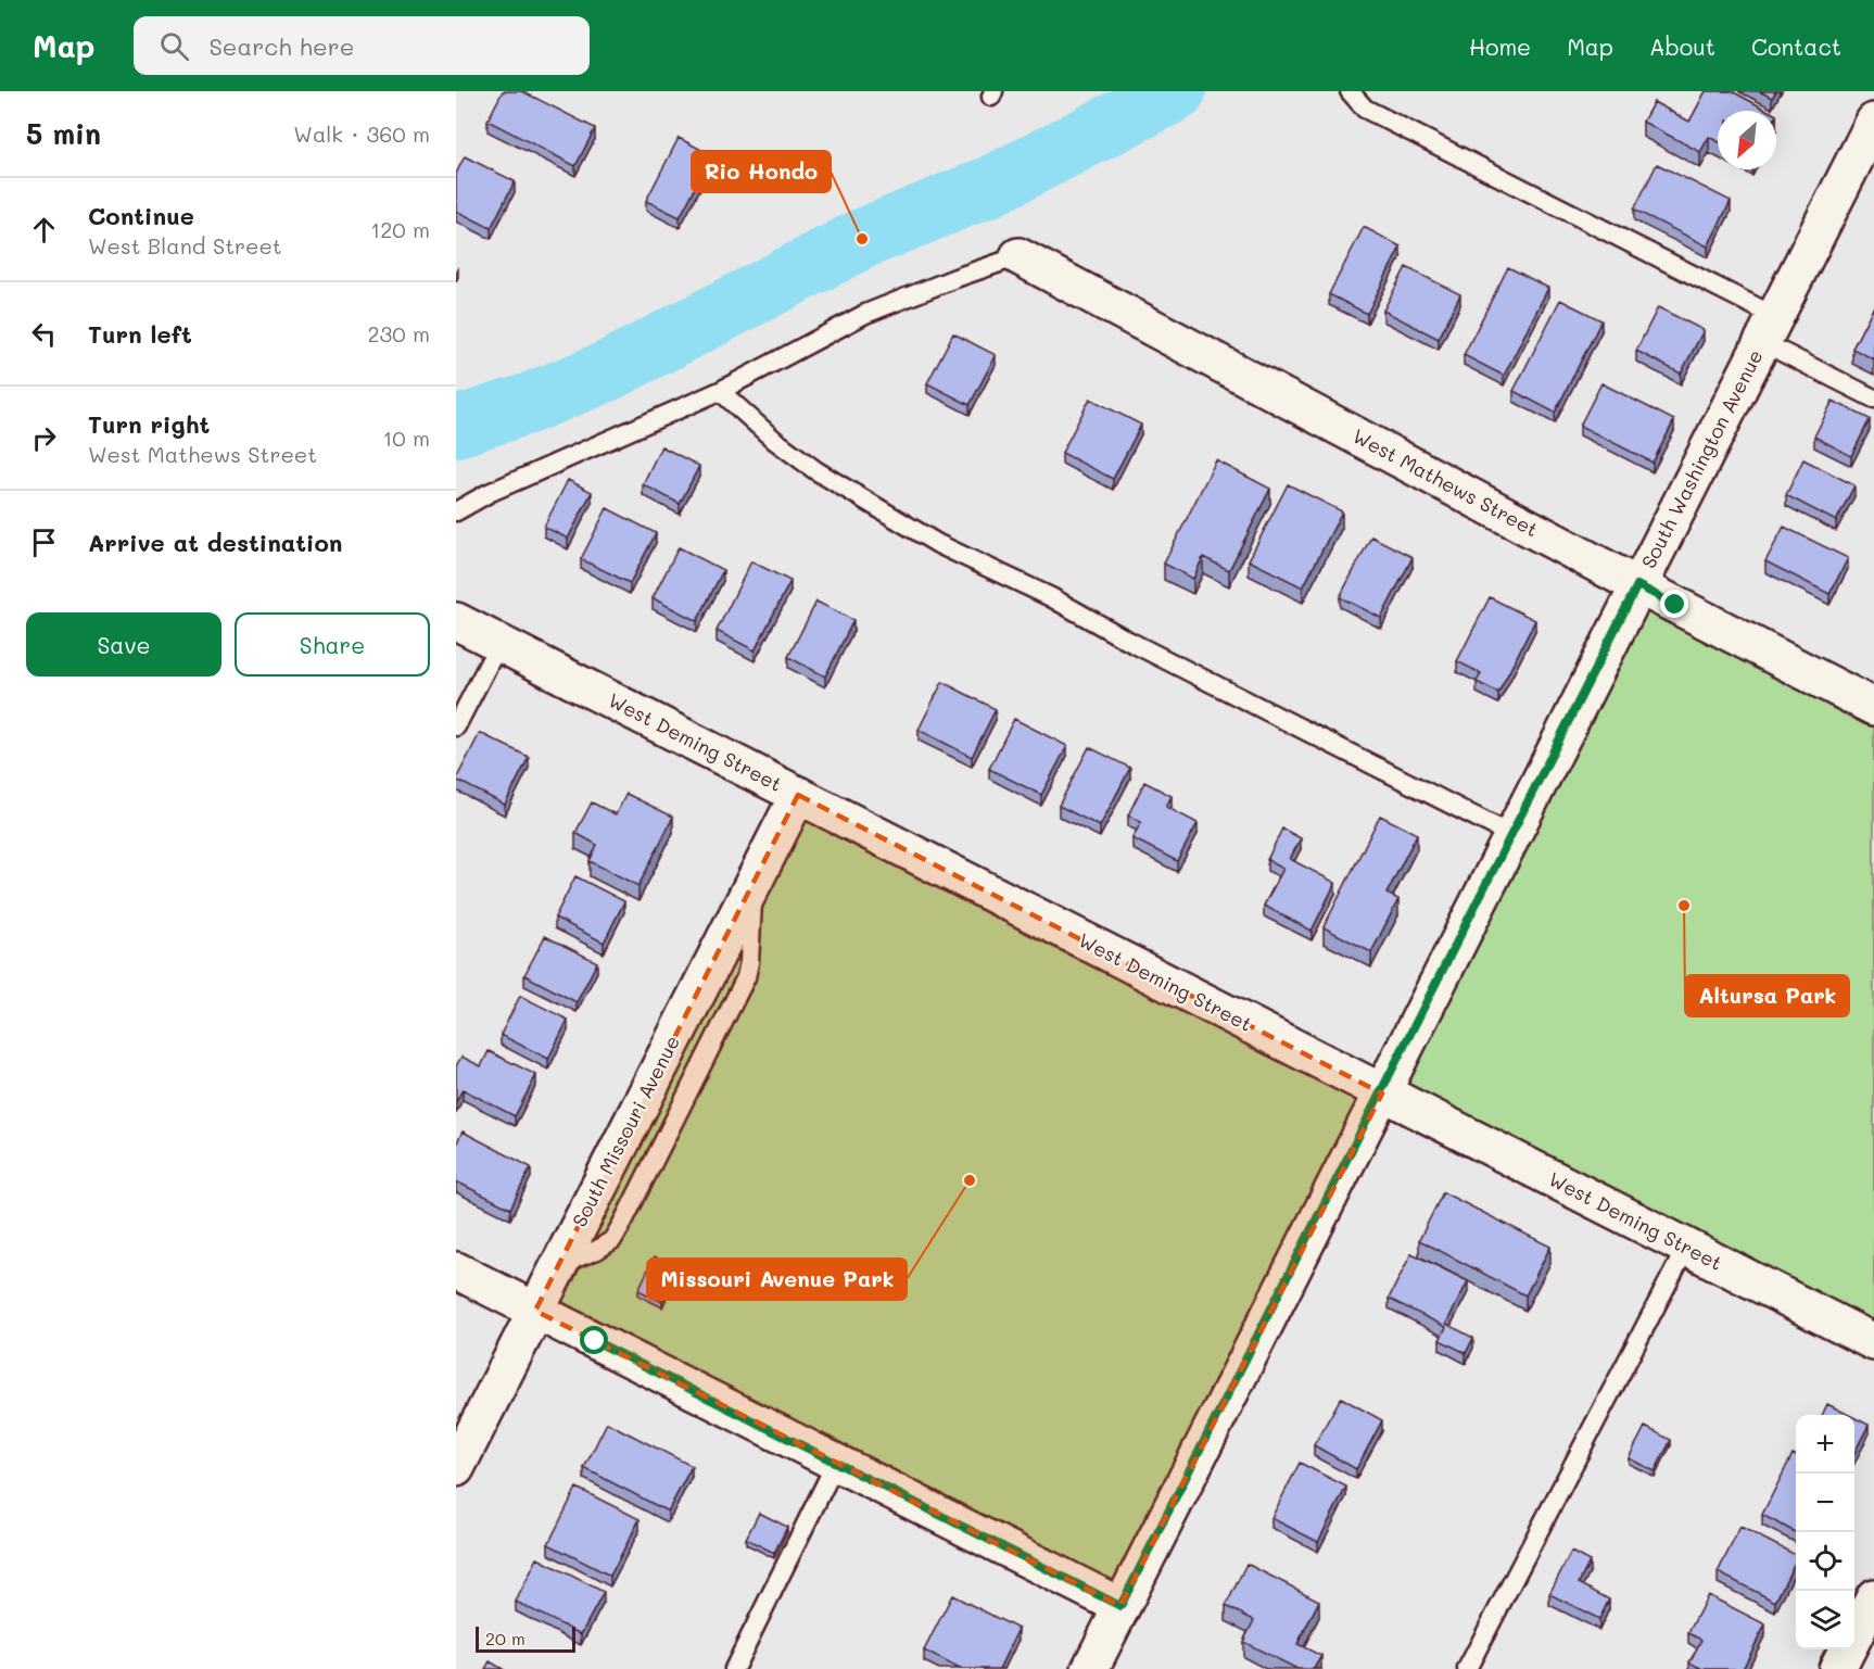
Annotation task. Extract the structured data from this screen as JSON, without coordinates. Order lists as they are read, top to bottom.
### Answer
{
  "streets": {
    "street": [
      "South Washington Avenue",
      "West Mathews Street",
      "West Deming Street",
      "South Missouri Avenue"
    ]
  },
  "crossings": [
    ["South Washington Avenue", "West Mathews Street"],
    ["South Washington Avenue", "West Deming Street"],
    ["West Deming Street", "South Missouri Avenue"]
  ],
  "places": ["Rio Hondo", "Altursa Park", "Missouri Avenue Park"],
  "scale_bar": "20 m",
  "north": "bottom left",
  "page": {
    "header": "Map",
    "search": "Search here",
    "nav": [
      "Home",
      "Map",
      "About",
      "Contact"
    ],
    "heading": ["5 min", "Walk · 360 m"],
    "list": [
      ["Continue", "West Bland Street", "120 m"],
      ["Turn left", "230 m"],
      ["Turn right", "West Mathews Street", "10 m"],
      "Arrive at destination"
    ],
    "buttons": ["Save", "Share"],
    "map_buttons": ["+", "−"],
    "scale": "20 m"
  }
}
